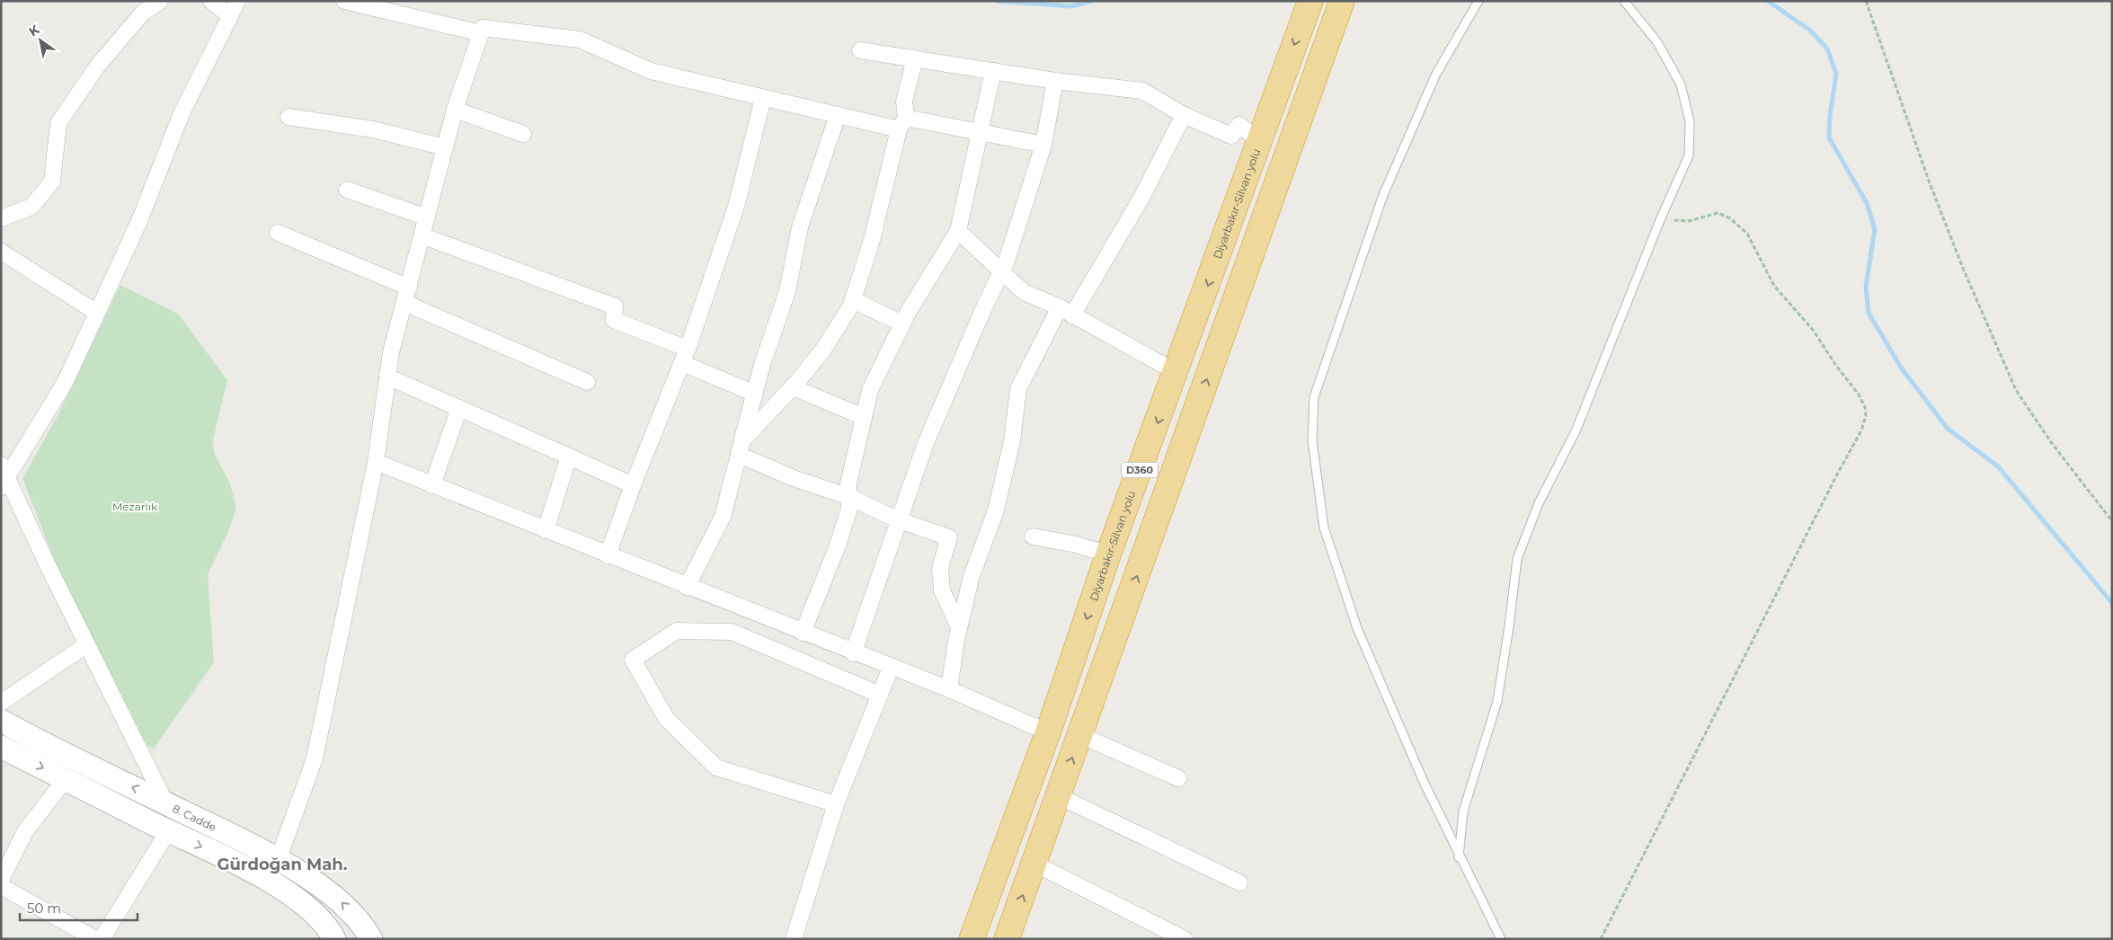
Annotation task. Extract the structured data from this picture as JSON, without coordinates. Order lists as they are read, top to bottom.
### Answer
{
  "streets": {
    "highway": ["Diyarbakır-Silvan yolu", "D360"],
    "street": ["8. Cadde"]
  },
  "districts": ["Gürdoğan Mah."],
  "parks": ["Mezarlık"],
  "scale_bar": "50 m",
  "north": "top left"
}
